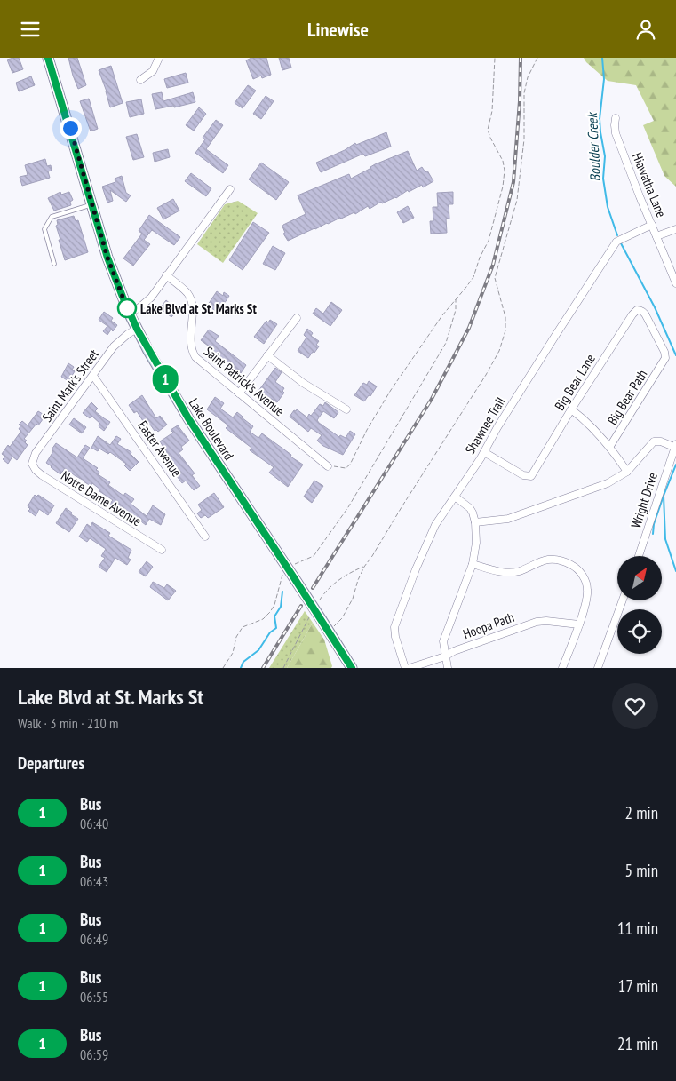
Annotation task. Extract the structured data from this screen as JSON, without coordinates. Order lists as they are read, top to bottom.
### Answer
{
  "streets": {
    "main road": ["Lake Boulevard"],
    "street": [
      "Hiawatha Lane",
      "Saint Patrick's Avenue",
      "Big Bear Lane",
      "Saint Mark's Street",
      "Big Bear Path",
      "Shawnee Trail",
      "Easter Avenue",
      "Notre Dame Avenue",
      "Wright Drive",
      "Hoopa Path"
    ]
  },
  "crossings": [
    ["Hiawatha Lane", "Shawnee Trail"],
    ["Big Bear Lane", "Big Bear Path"],
    ["Big Bear Lane", "Shawnee Trail"],
    ["Saint Mark's Street", "Lake Boulevard"],
    ["Saint Mark's Street", "Easter Avenue"],
    ["Saint Mark's Street", "Notre Dame Avenue"]
  ],
  "water": ["Boulder Creek"],
  "places": ["Lake Blvd at St. Marks St"],
  "lines": ["bus line 1"],
  "north": "top right",
  "page": {
    "header": "Linewise",
    "on_map": "1",
    "heading": [
      ["Lake Blvd at St. Marks St", "Walk · 3 min · 210 m"],
      "Departures"
    ],
    "list": [
      {
        "mark": "1",
        "name": "Bus",
        "note": "06:40",
        "value": "2 min"
      },
      {
        "mark": "1",
        "name": "Bus",
        "note": "06:43",
        "value": "5 min"
      },
      {
        "mark": "1",
        "name": "Bus",
        "note": "06:49",
        "value": "11 min"
      },
      {
        "mark": "1",
        "name": "Bus",
        "note": "06:55",
        "value": "17 min"
      },
      {
        "mark": "1",
        "name": "Bus",
        "note": "06:59",
        "value": "21 min"
      }
    ]
  }
}
